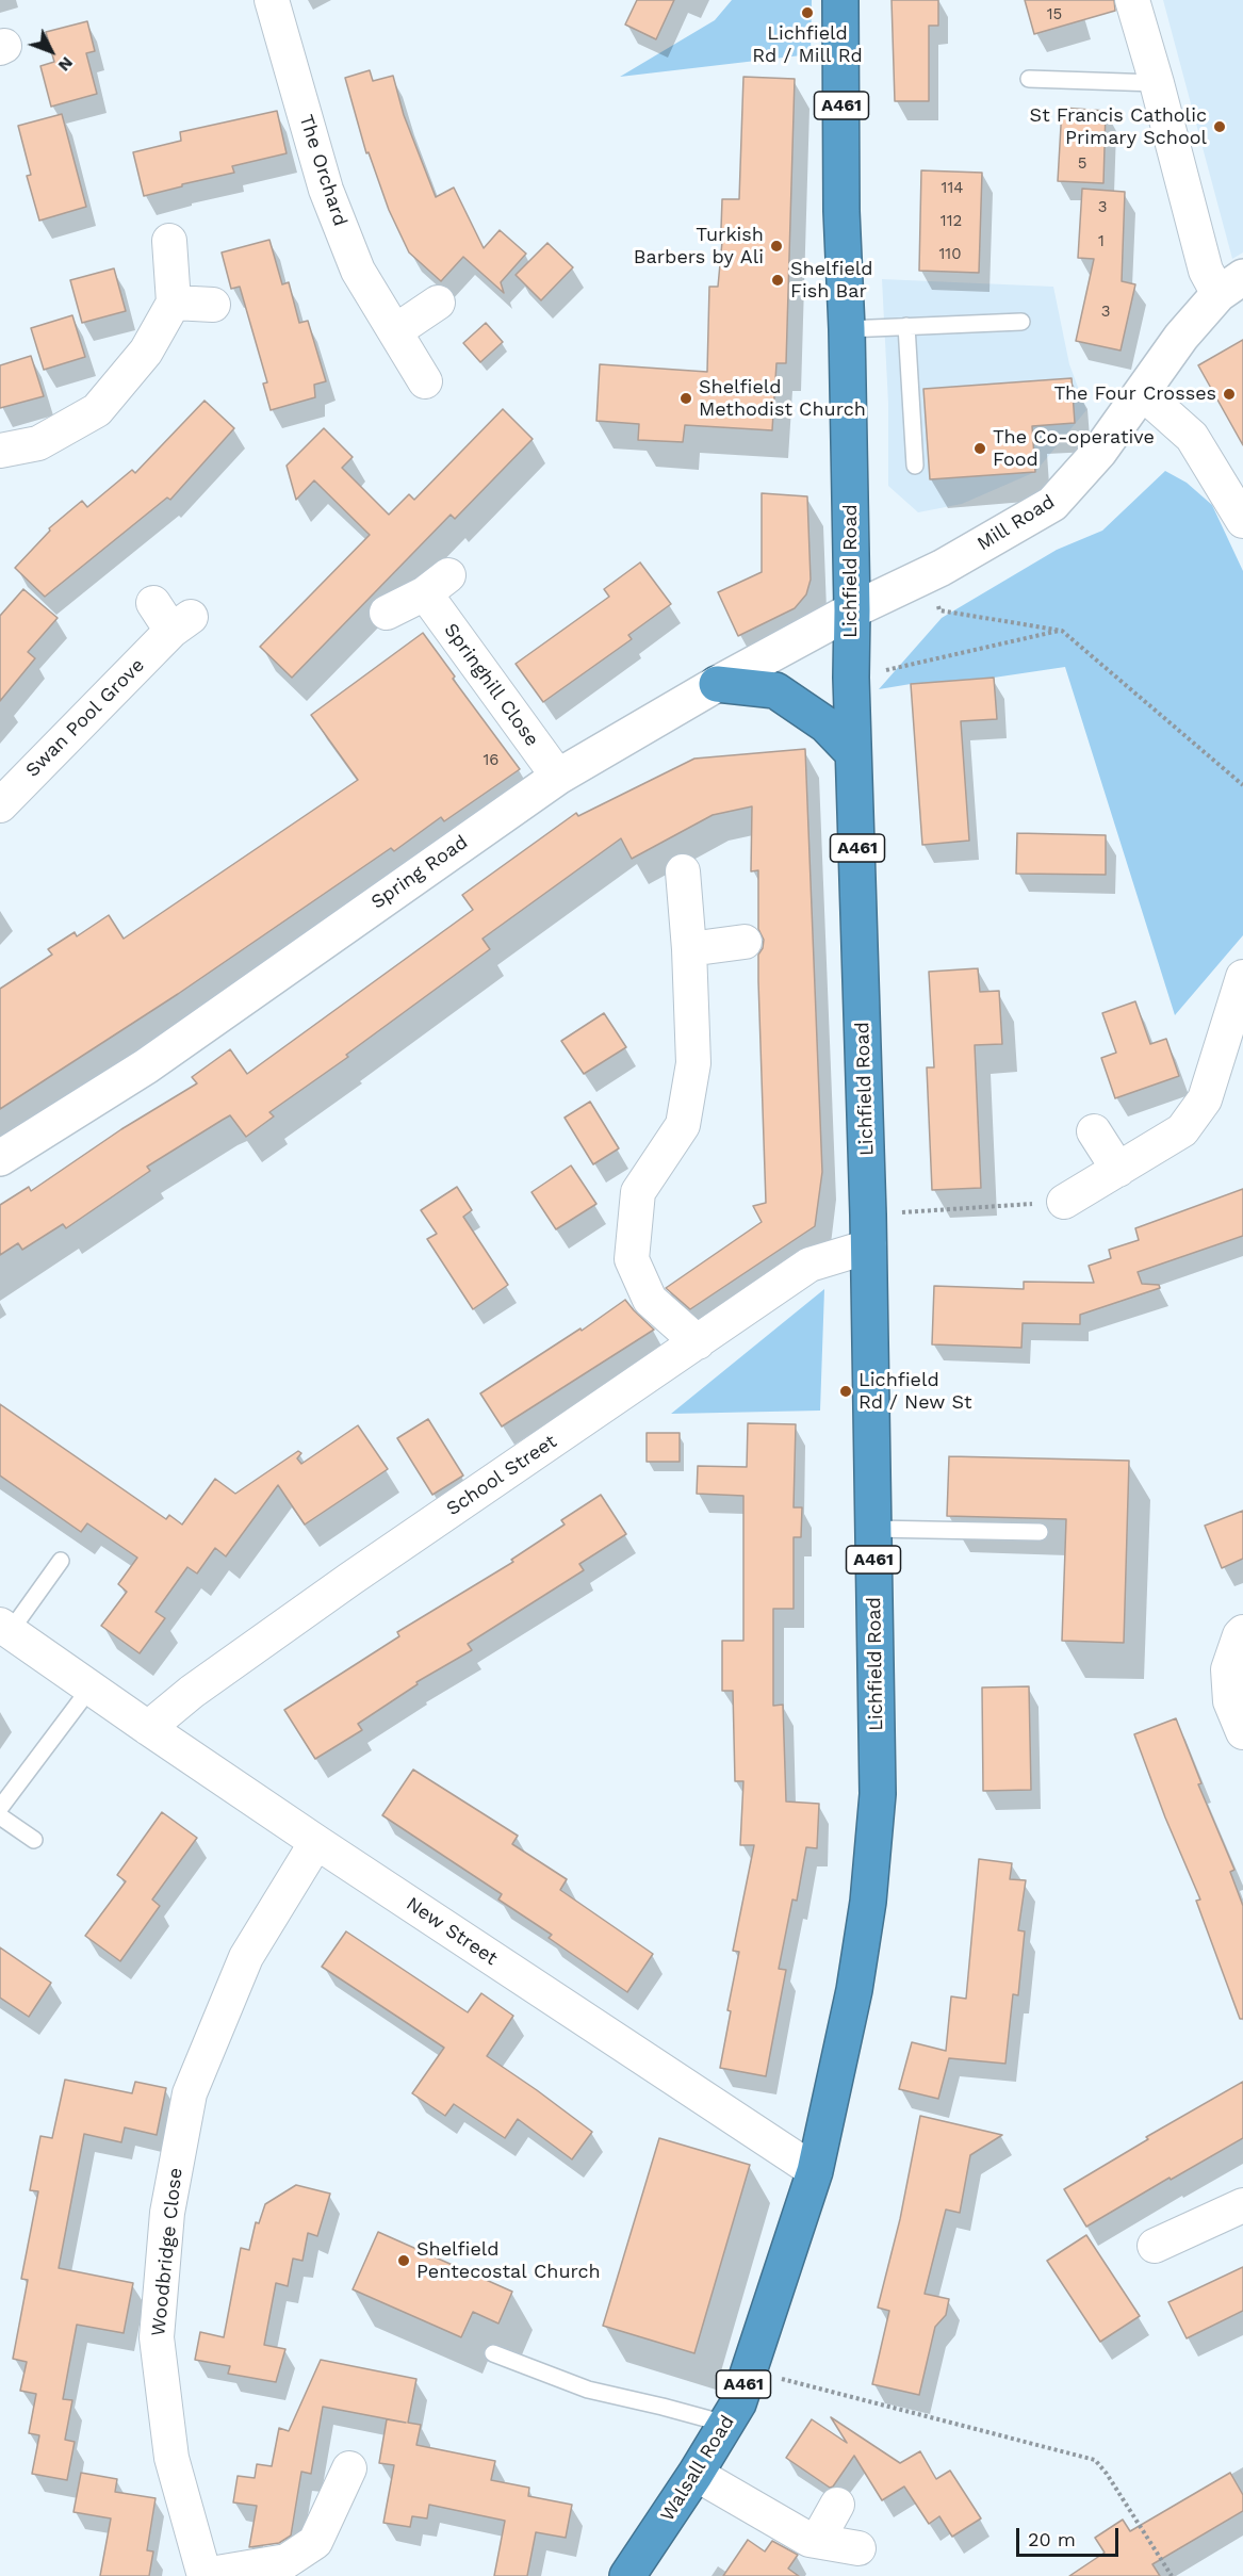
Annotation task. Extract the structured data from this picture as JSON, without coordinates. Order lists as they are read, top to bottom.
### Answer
{
  "streets": {
    "highway": ["A461", "Lichfield Road", "Walsall Road"],
    "street": [
      "The Orchard",
      "Mill Road",
      "Springhill Close",
      "Swan Pool Grove",
      "Spring Road",
      "School Street",
      "New Street",
      "Woodbridge Close"
    ]
  },
  "crossings": [
    ["Mill Road", "Lichfield Road"],
    ["Mill Road", "Spring Road"],
    ["Lichfield Road", "Spring Road"],
    ["Lichfield Road", "School Street"],
    ["Lichfield Road", "New Street"],
    ["Lichfield Road", "Walsall Road"],
    ["Springhill Close", "Spring Road"],
    ["School Street", "New Street"],
    ["New Street", "Woodbridge Close"],
    ["New Street", "Walsall Road"]
  ],
  "places": [
    "Lichfield Rd / Mill Rd",
    "St Francis Catholic Primary School",
    "Turkish Barbers by Ali",
    "Shelfield Fish Bar",
    "The Four Crosses",
    "Shelfield Methodist Church",
    "The Co-operative Food",
    "Lichfield Rd / New St",
    "Shelfield Pentecostal Church"
  ],
  "house_numbers": [
    "15",
    "5",
    "114",
    "3",
    "112",
    "1",
    "110",
    "3",
    "16"
  ],
  "scale_bar": "20 m",
  "north": "bottom right"
}
